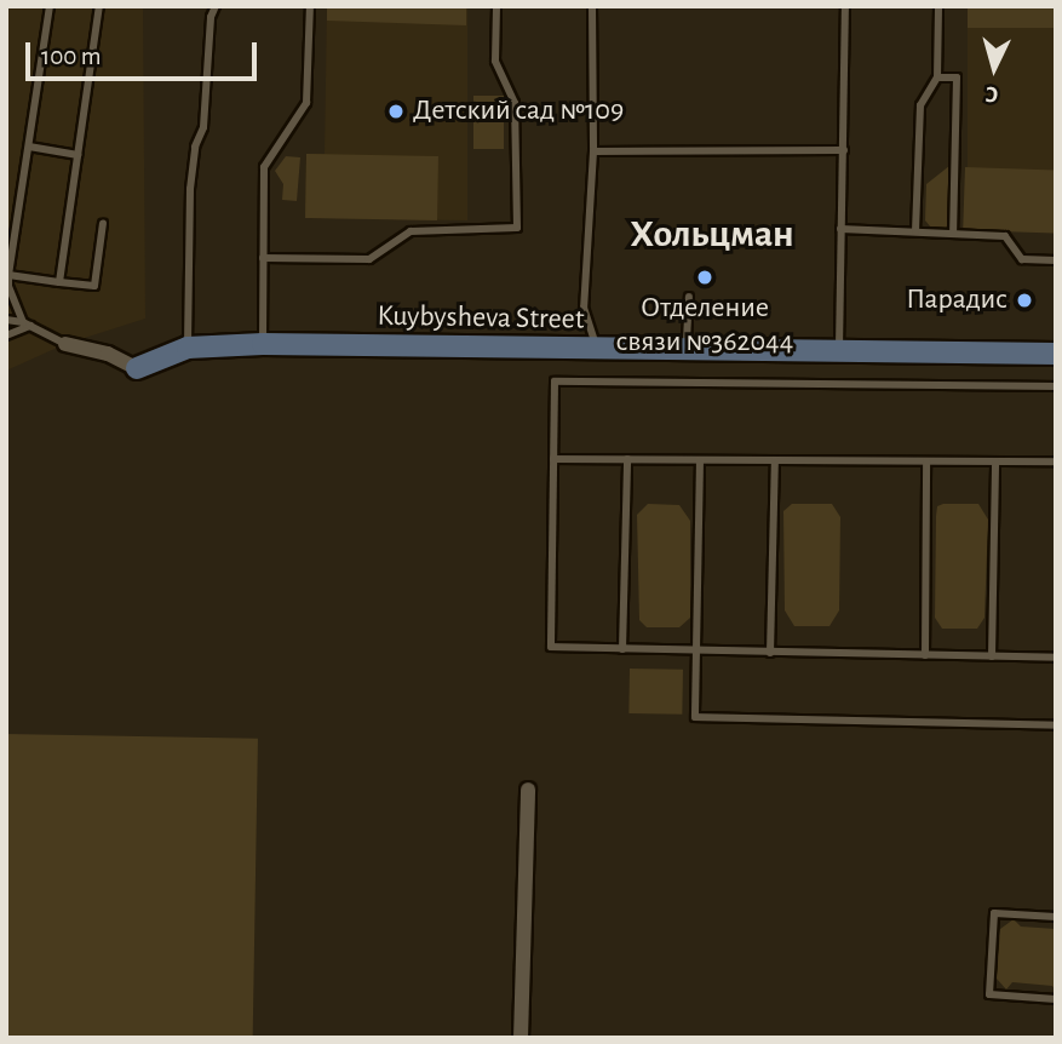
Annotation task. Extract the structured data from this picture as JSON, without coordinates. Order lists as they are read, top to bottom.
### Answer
{
  "streets": {
    "street": ["Kuybysheva Street"]
  },
  "districts": ["Хольцман"],
  "places": ["Детский сад №109", "Отделение связи №362044", "Парадис"],
  "scale_bar": "100 m",
  "north": "bottom"
}
